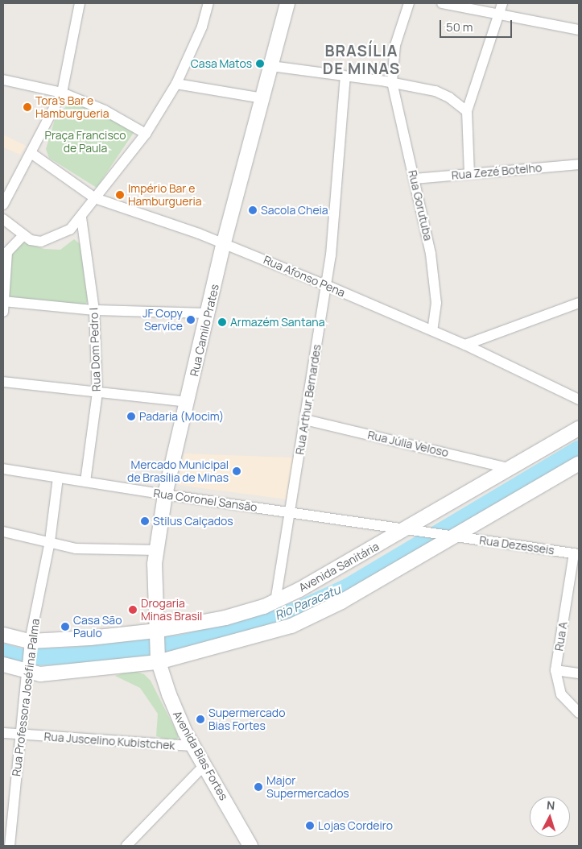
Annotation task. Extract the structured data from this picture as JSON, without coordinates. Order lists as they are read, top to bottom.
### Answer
{
  "streets": {
    "street": [
      "Rua Zezé Botelho",
      "Rua Gorutuba",
      "Rua Afonso Pena",
      "Rua Camilo Prates",
      "Rua Dom Pedro I",
      "Rua Arthur Bernardes",
      "Rua Júlia Veloso",
      "Rua Coronel Sansão",
      "Rua Dezesseis",
      "Avenida Sanitária",
      "Rua A",
      "Rua Professora Joséfina Palma",
      "Rua Juscelino Kubistchek",
      "Avenida Bias Fortes"
    ]
  },
  "crossings": [
    ["Rua Zezé Botelho", "Rua Gorutuba"],
    ["Rua Gorutuba", "Rua Afonso Pena"],
    ["Rua Afonso Pena", "Rua Camilo Prates"],
    ["Rua Afonso Pena", "Rua Arthur Bernardes"],
    ["Rua Camilo Prates", "Rua Coronel Sansão"],
    ["Rua Camilo Prates", "Avenida Sanitária"],
    ["Rua Camilo Prates", "Avenida Bias Fortes"],
    ["Rua Dom Pedro I", "Rua Coronel Sansão"],
    ["Rua Arthur Bernardes", "Rua Júlia Veloso"],
    ["Rua Arthur Bernardes", "Rua Coronel Sansão"],
    ["Rua Arthur Bernardes", "Avenida Sanitária"],
    ["Rua Júlia Veloso", "Avenida Sanitária"],
    ["Rua Coronel Sansão", "Rua Dezesseis"],
    ["Rua Coronel Sansão", "Avenida Sanitária"],
    ["Rua Coronel Sansão", "Rua Professora Joséfina Palma"],
    ["Rua Dezesseis", "Avenida Sanitária"],
    ["Rua Dezesseis", "Rua A"],
    ["Avenida Sanitária", "Rua Professora Joséfina Palma"],
    ["Rua Professora Joséfina Palma", "Rua Juscelino Kubistchek"],
    ["Rua Juscelino Kubistchek", "Avenida Bias Fortes"]
  ],
  "districts": ["BRASÍLIA DE MINAS"],
  "water": ["Rio Paracatu"],
  "parks": ["Praça Francisco de Paula"],
  "places": [
    "Casa Matos",
    "Tora's Bar e Hamburgueria",
    "Império Bar e Hamburgueria",
    "Sacola Cheia",
    "JF Copy Service",
    "Armazém Santana",
    "Padaria (Mocim)",
    "Mercado Municipal de Brasília de Minas",
    "Stilus Calçados",
    "Drogaria Minas Brasil",
    "Casa São Paulo",
    "Supermercado Bias Fortes",
    "Major Supermercados",
    "Lojas Cordeiro"
  ],
  "scale_bar": "50 m",
  "north": "top"
}
